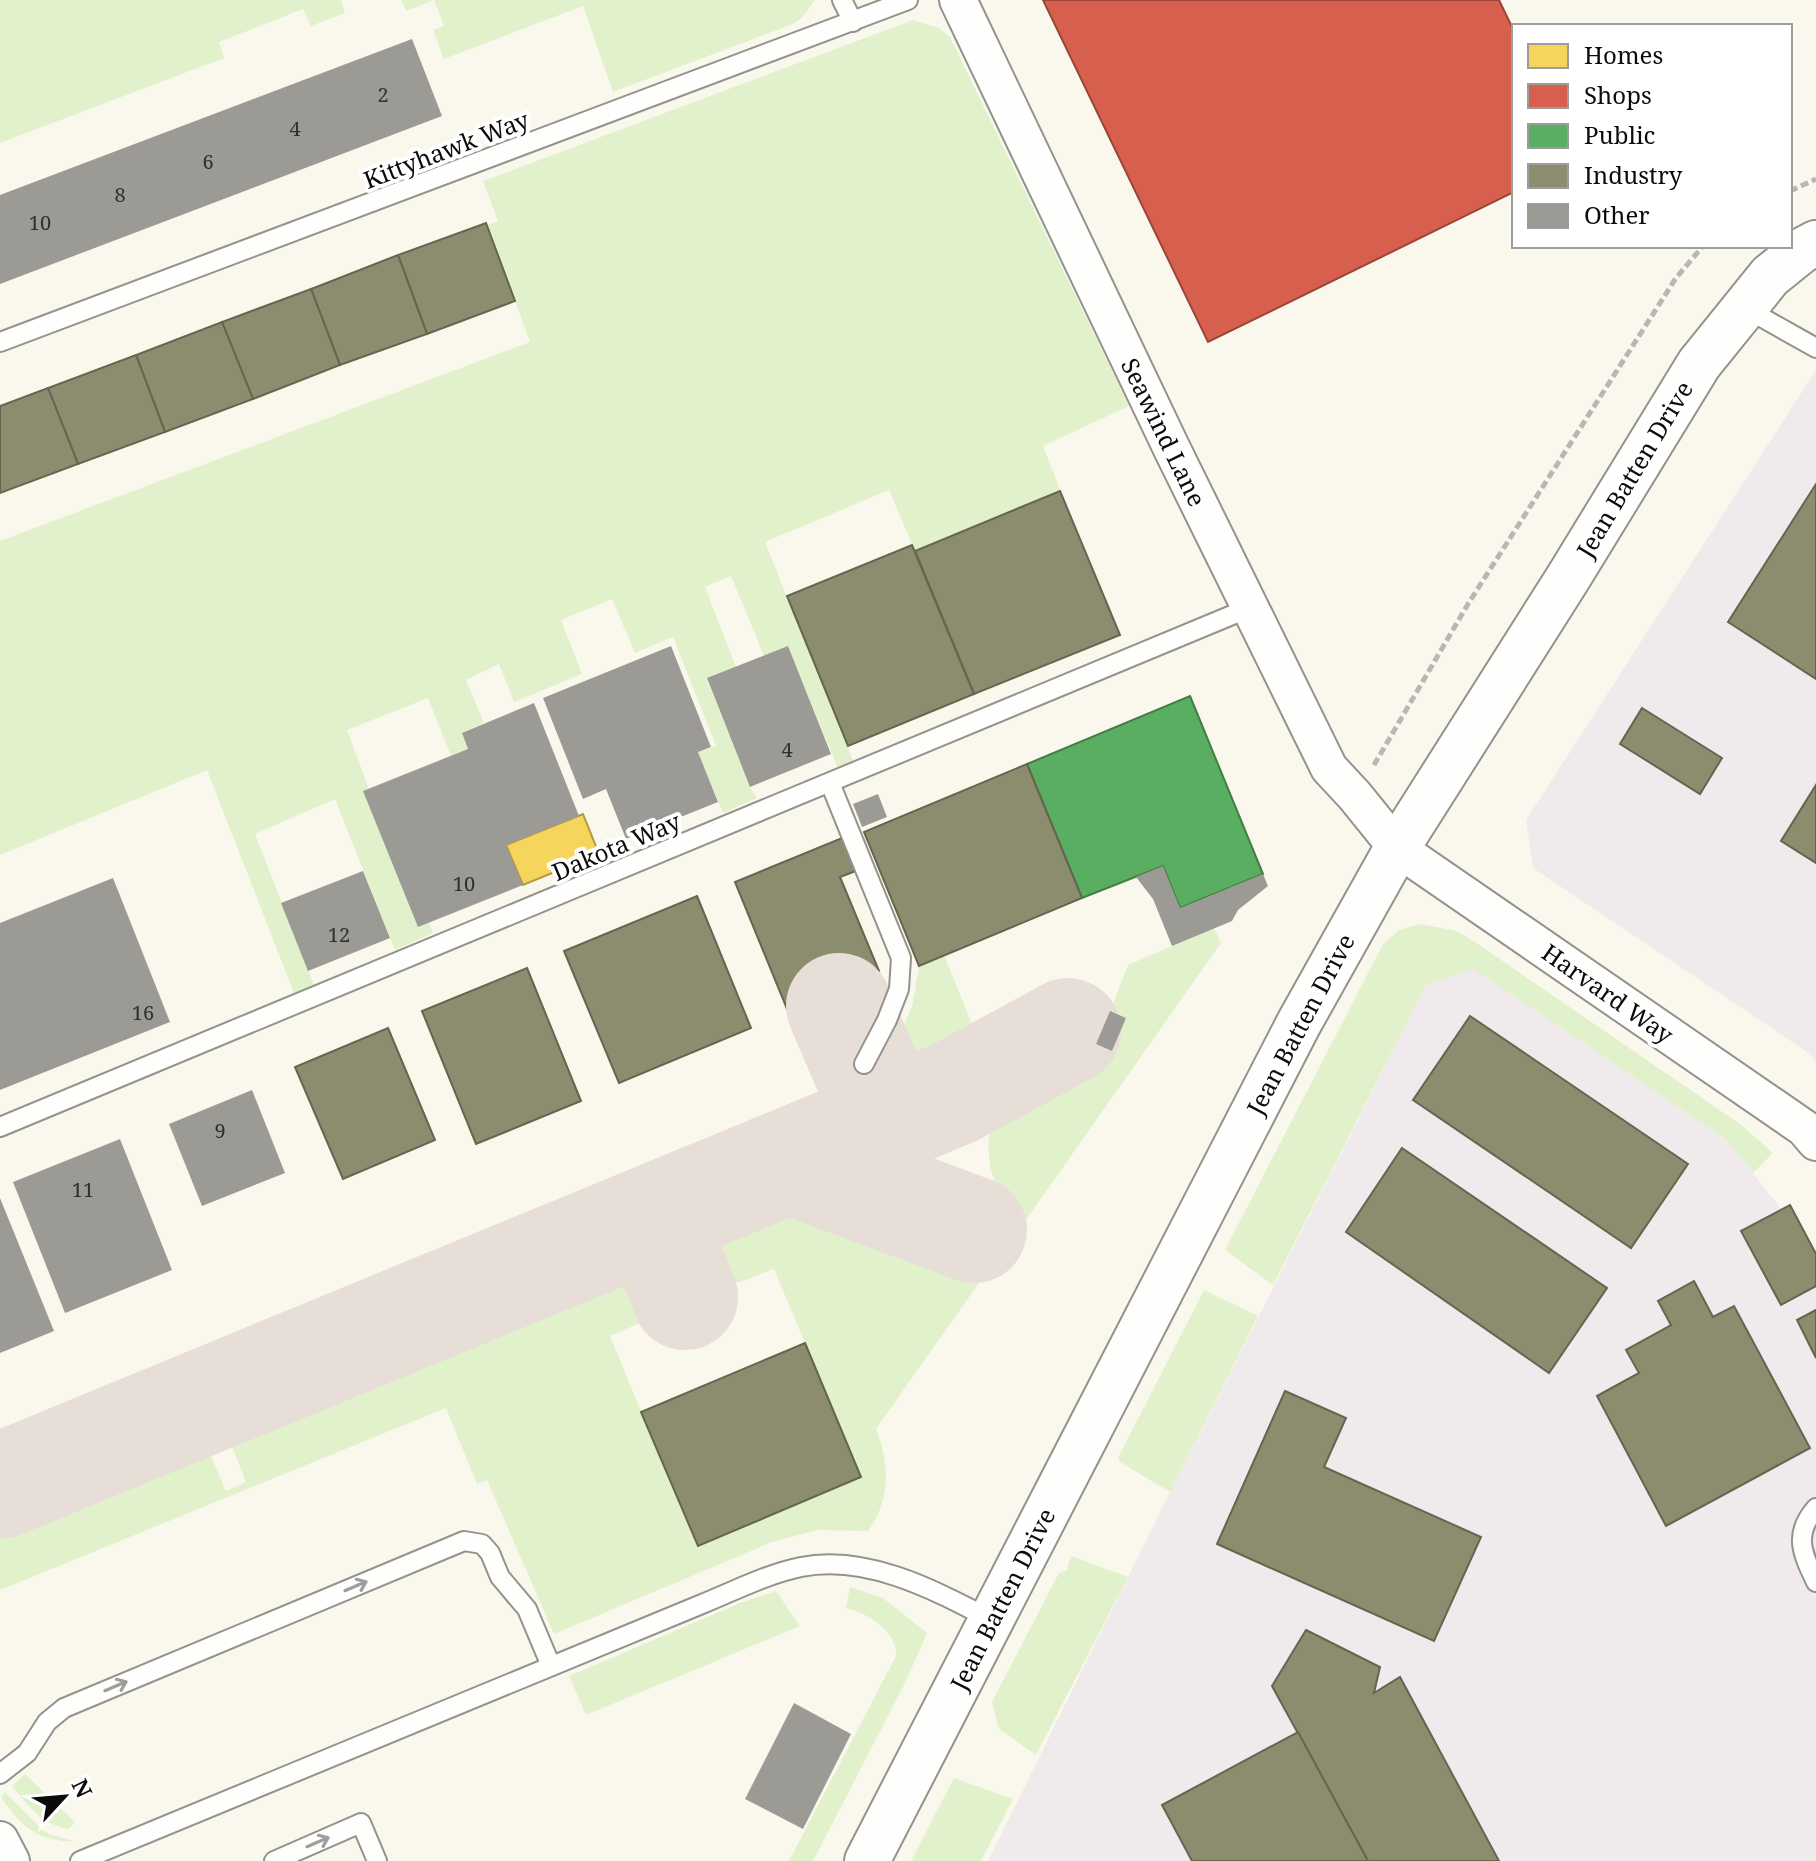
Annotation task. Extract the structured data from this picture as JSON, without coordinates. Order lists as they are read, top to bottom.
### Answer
{
  "streets": {
    "street": ["Seawind Lane", "Jean Batten Drive", "Harvard Way"],
    "lane": ["Kittyhawk Way", "Dakota Way"]
  },
  "crossings": [
    ["Seawind Lane", "Jean Batten Drive"],
    ["Seawind Lane", "Dakota Way"],
    ["Seawind Lane", "Harvard Way"],
    ["Jean Batten Drive", "Harvard Way"]
  ],
  "house_numbers": [
    "2",
    "4",
    "6",
    "8",
    "10",
    "4",
    "10",
    "12",
    "16",
    "9",
    "11"
  ],
  "legend": [
    "Homes",
    "Shops",
    "Public",
    "Industry",
    "Other"
  ],
  "north": "top right"
}
